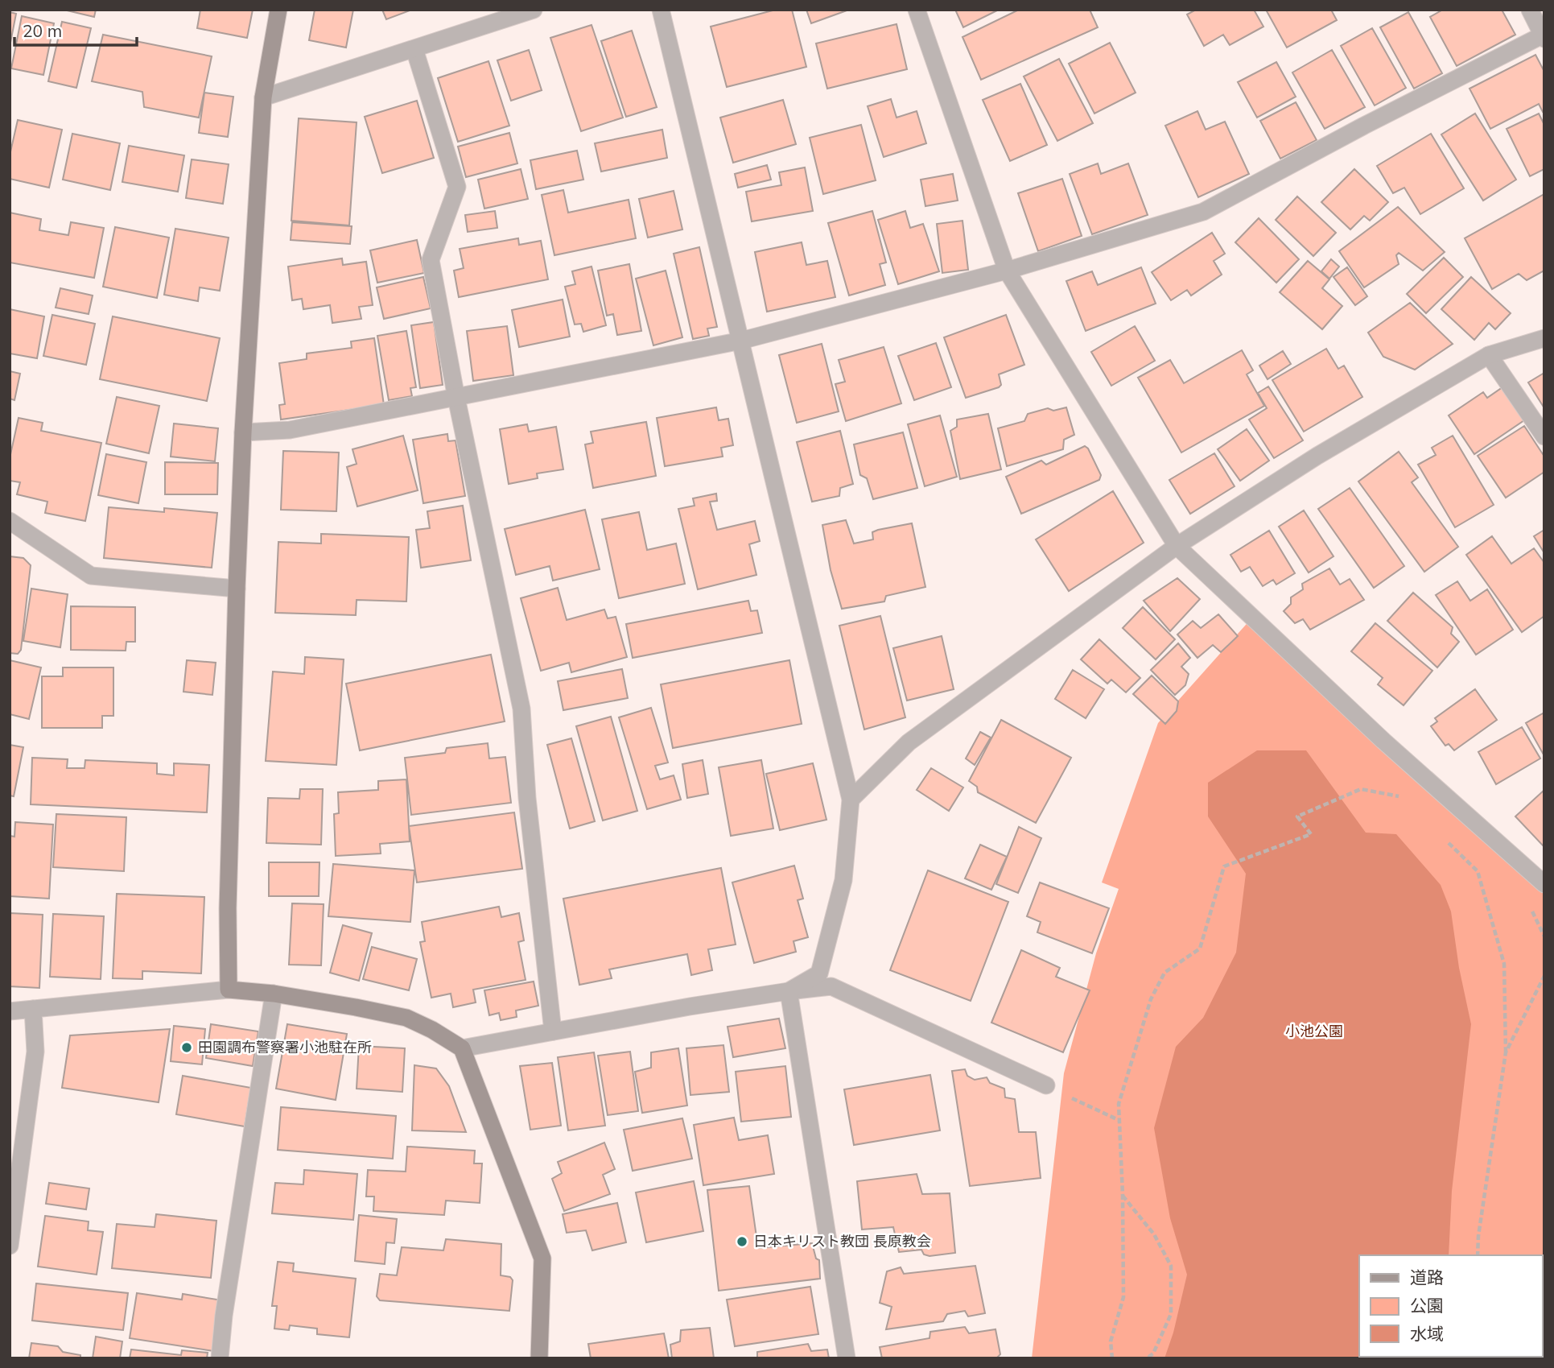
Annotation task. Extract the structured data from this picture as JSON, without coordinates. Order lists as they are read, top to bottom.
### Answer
{
  "parks": ["小池公園"],
  "places": ["田園調布警察署小池駐在所", "日本キリスト教団 長原教会"],
  "legend": ["道路", "公園", "水域"],
  "scale_bar": "20 m"
}
